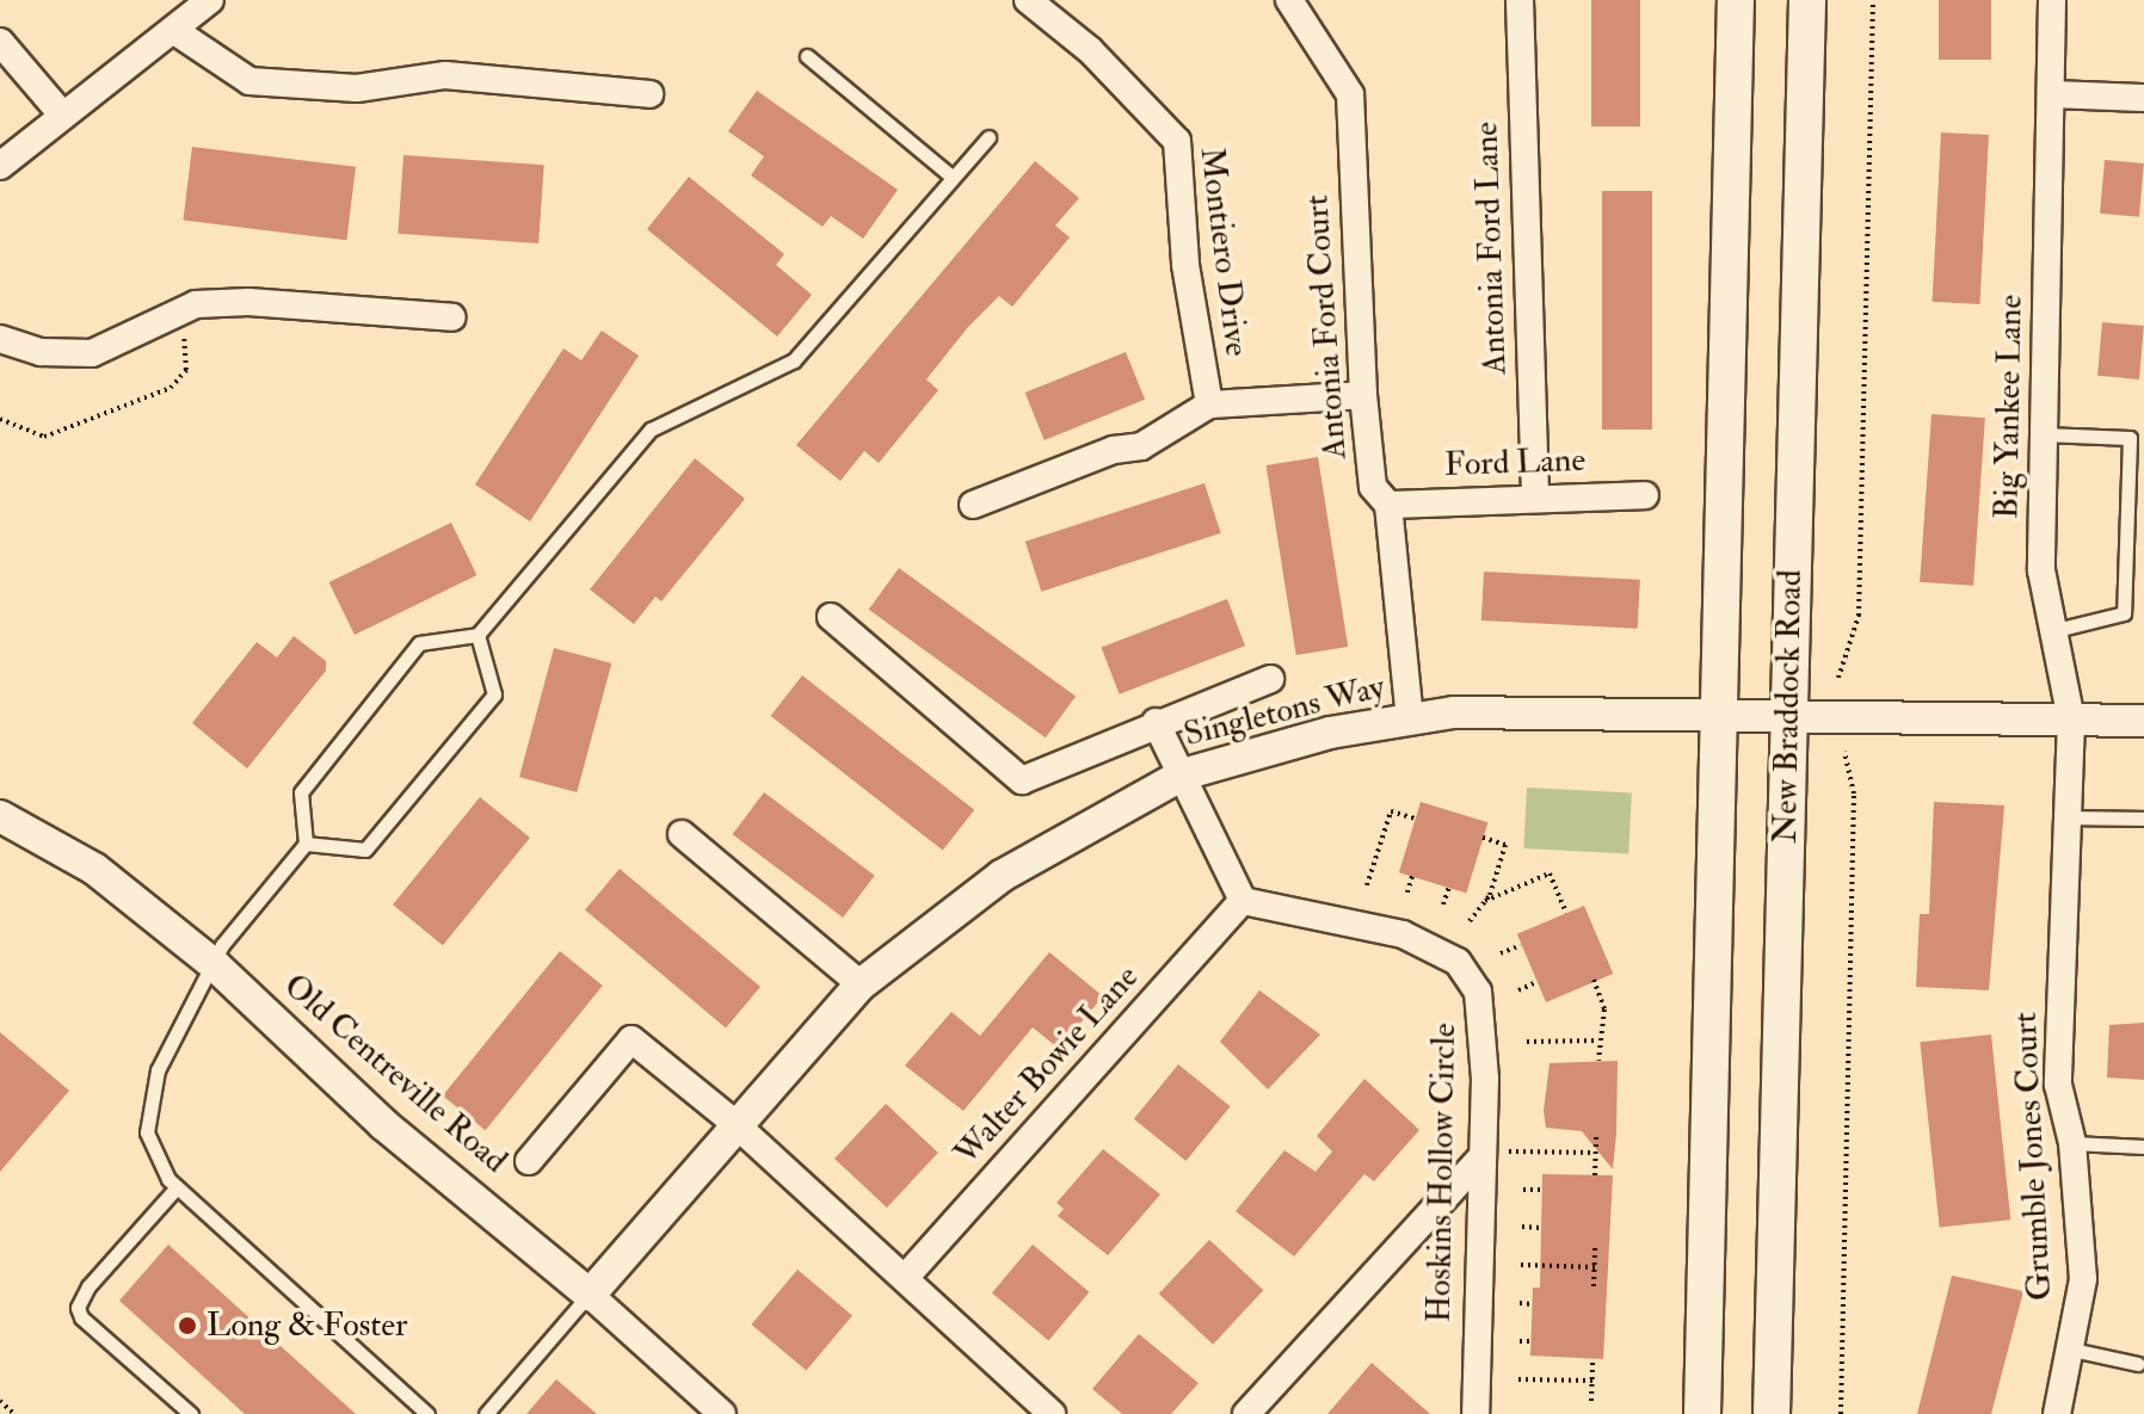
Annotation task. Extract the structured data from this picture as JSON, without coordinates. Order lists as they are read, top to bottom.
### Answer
{
  "streets": {
    "main road": ["New Braddock Road"],
    "street": [
      "Antonia Ford Lane",
      "Montiero Drive",
      "Antonia Ford Court",
      "Big Yankee Lane",
      "Ford Lane",
      "Singletons Way",
      "Walter Bowie Lane",
      "Old Centreville Road",
      "Grumble Jones Court",
      "Hoskins Hollow Circle"
    ]
  },
  "crossings": [
    ["Antonia Ford Lane", "Ford Lane"],
    ["Antonia Ford Court", "Ford Lane"],
    ["Antonia Ford Court", "Singletons Way"],
    ["Big Yankee Lane", "Singletons Way"],
    ["Big Yankee Lane", "Grumble Jones Court"],
    ["New Braddock Road", "Singletons Way"],
    ["Singletons Way", "Old Centreville Road"],
    ["Singletons Way", "Grumble Jones Court"],
    ["Walter Bowie Lane", "Hoskins Hollow Circle"]
  ],
  "places": ["Long & Foster"]
}
